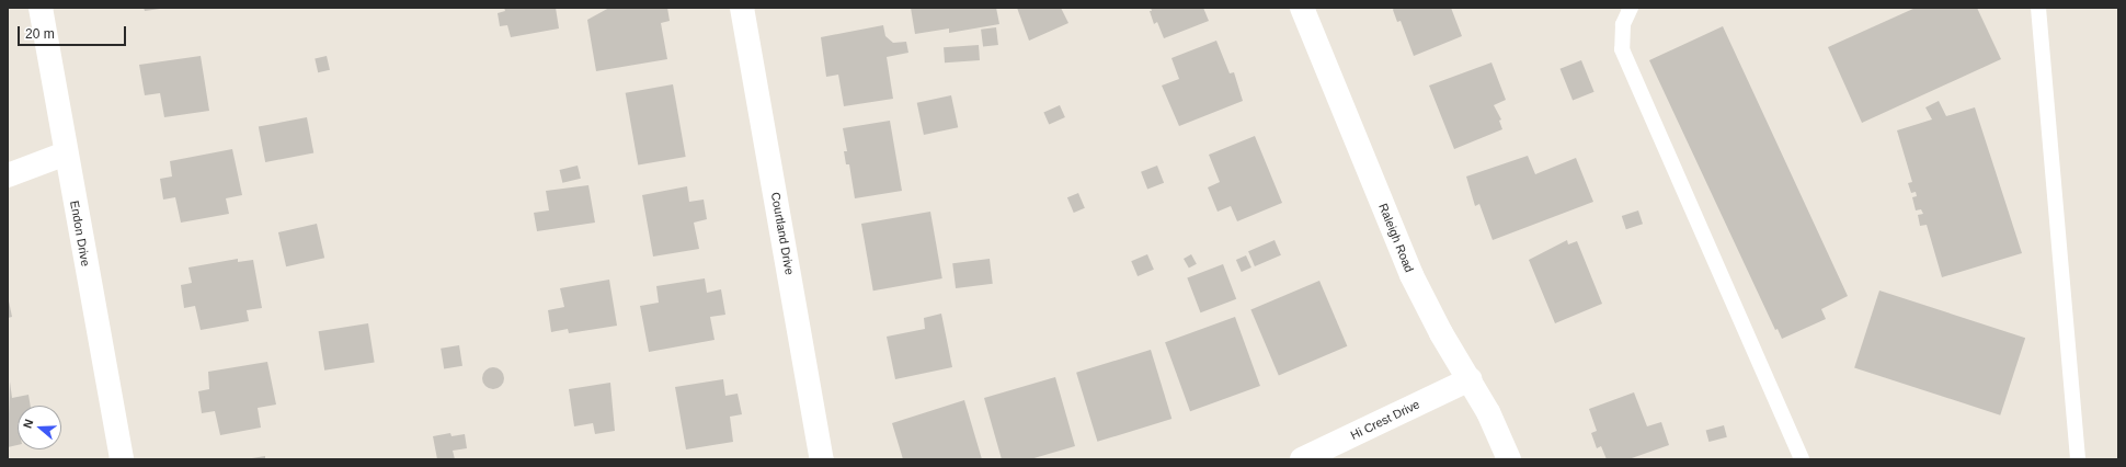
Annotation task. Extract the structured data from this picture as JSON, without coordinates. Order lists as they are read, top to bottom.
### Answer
{
  "streets": {
    "street": [
      "Endon Drive",
      "Courtland Drive",
      "Raleigh Road",
      "Hi Crest Drive"
    ]
  },
  "crossings": [
    ["Raleigh Road", "Hi Crest Drive"]
  ],
  "scale_bar": "20 m",
  "north": "left"
}
